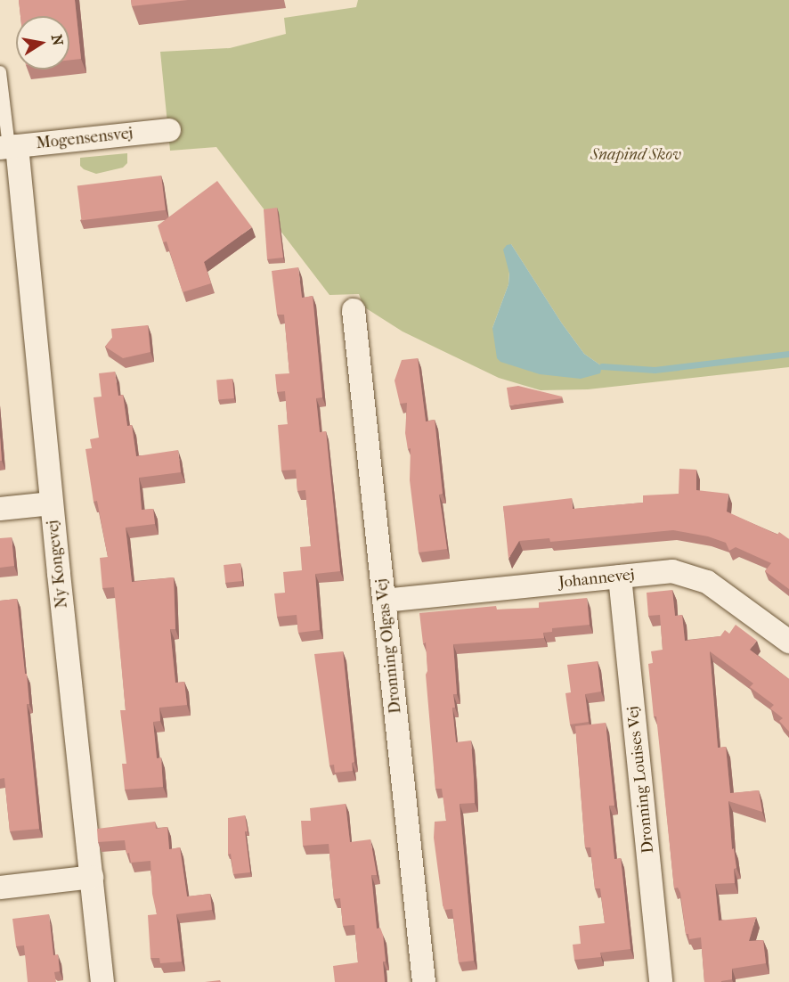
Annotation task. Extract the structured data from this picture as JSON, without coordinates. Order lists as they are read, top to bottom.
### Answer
{
  "streets": {
    "street": [
      "Mogensensvej",
      "Ny Kongevej",
      "Johannevej",
      "Dronning Olgas Vej",
      "Dronning Louises Vej"
    ]
  },
  "crossings": [
    ["Mogensensvej", "Ny Kongevej"],
    ["Johannevej", "Dronning Olgas Vej"],
    ["Johannevej", "Dronning Louises Vej"]
  ],
  "parks": ["Snapind Skov"],
  "north": "right"
}
